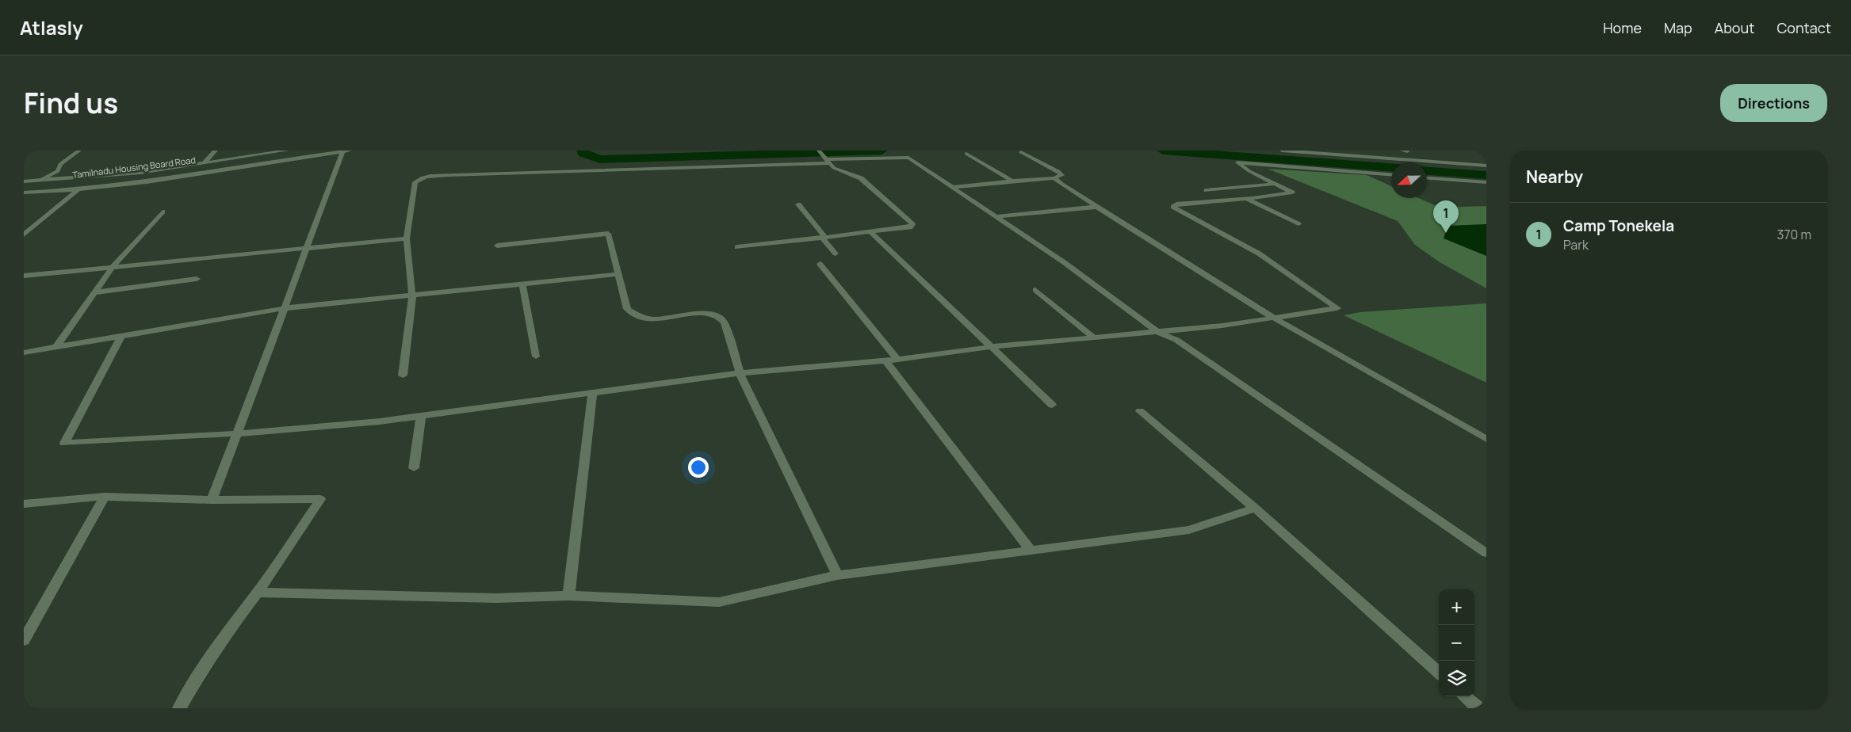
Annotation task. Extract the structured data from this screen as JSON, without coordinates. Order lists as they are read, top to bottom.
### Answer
{
  "streets": {
    "street": ["Tamilnadu Housing Board Road"]
  },
  "north": "left",
  "page": {
    "header": "Atlasly",
    "nav": [
      "Home",
      "Map",
      "About",
      "Contact"
    ],
    "title": "Find us",
    "buttons": "Directions",
    "heading": "Nearby",
    "pins": "1",
    "list": [
      {
        "mark": "1",
        "name": "Camp Tonekela",
        "note": "Park",
        "value": "370 m"
      }
    ],
    "map_buttons": ["+", "−"]
  }
}
